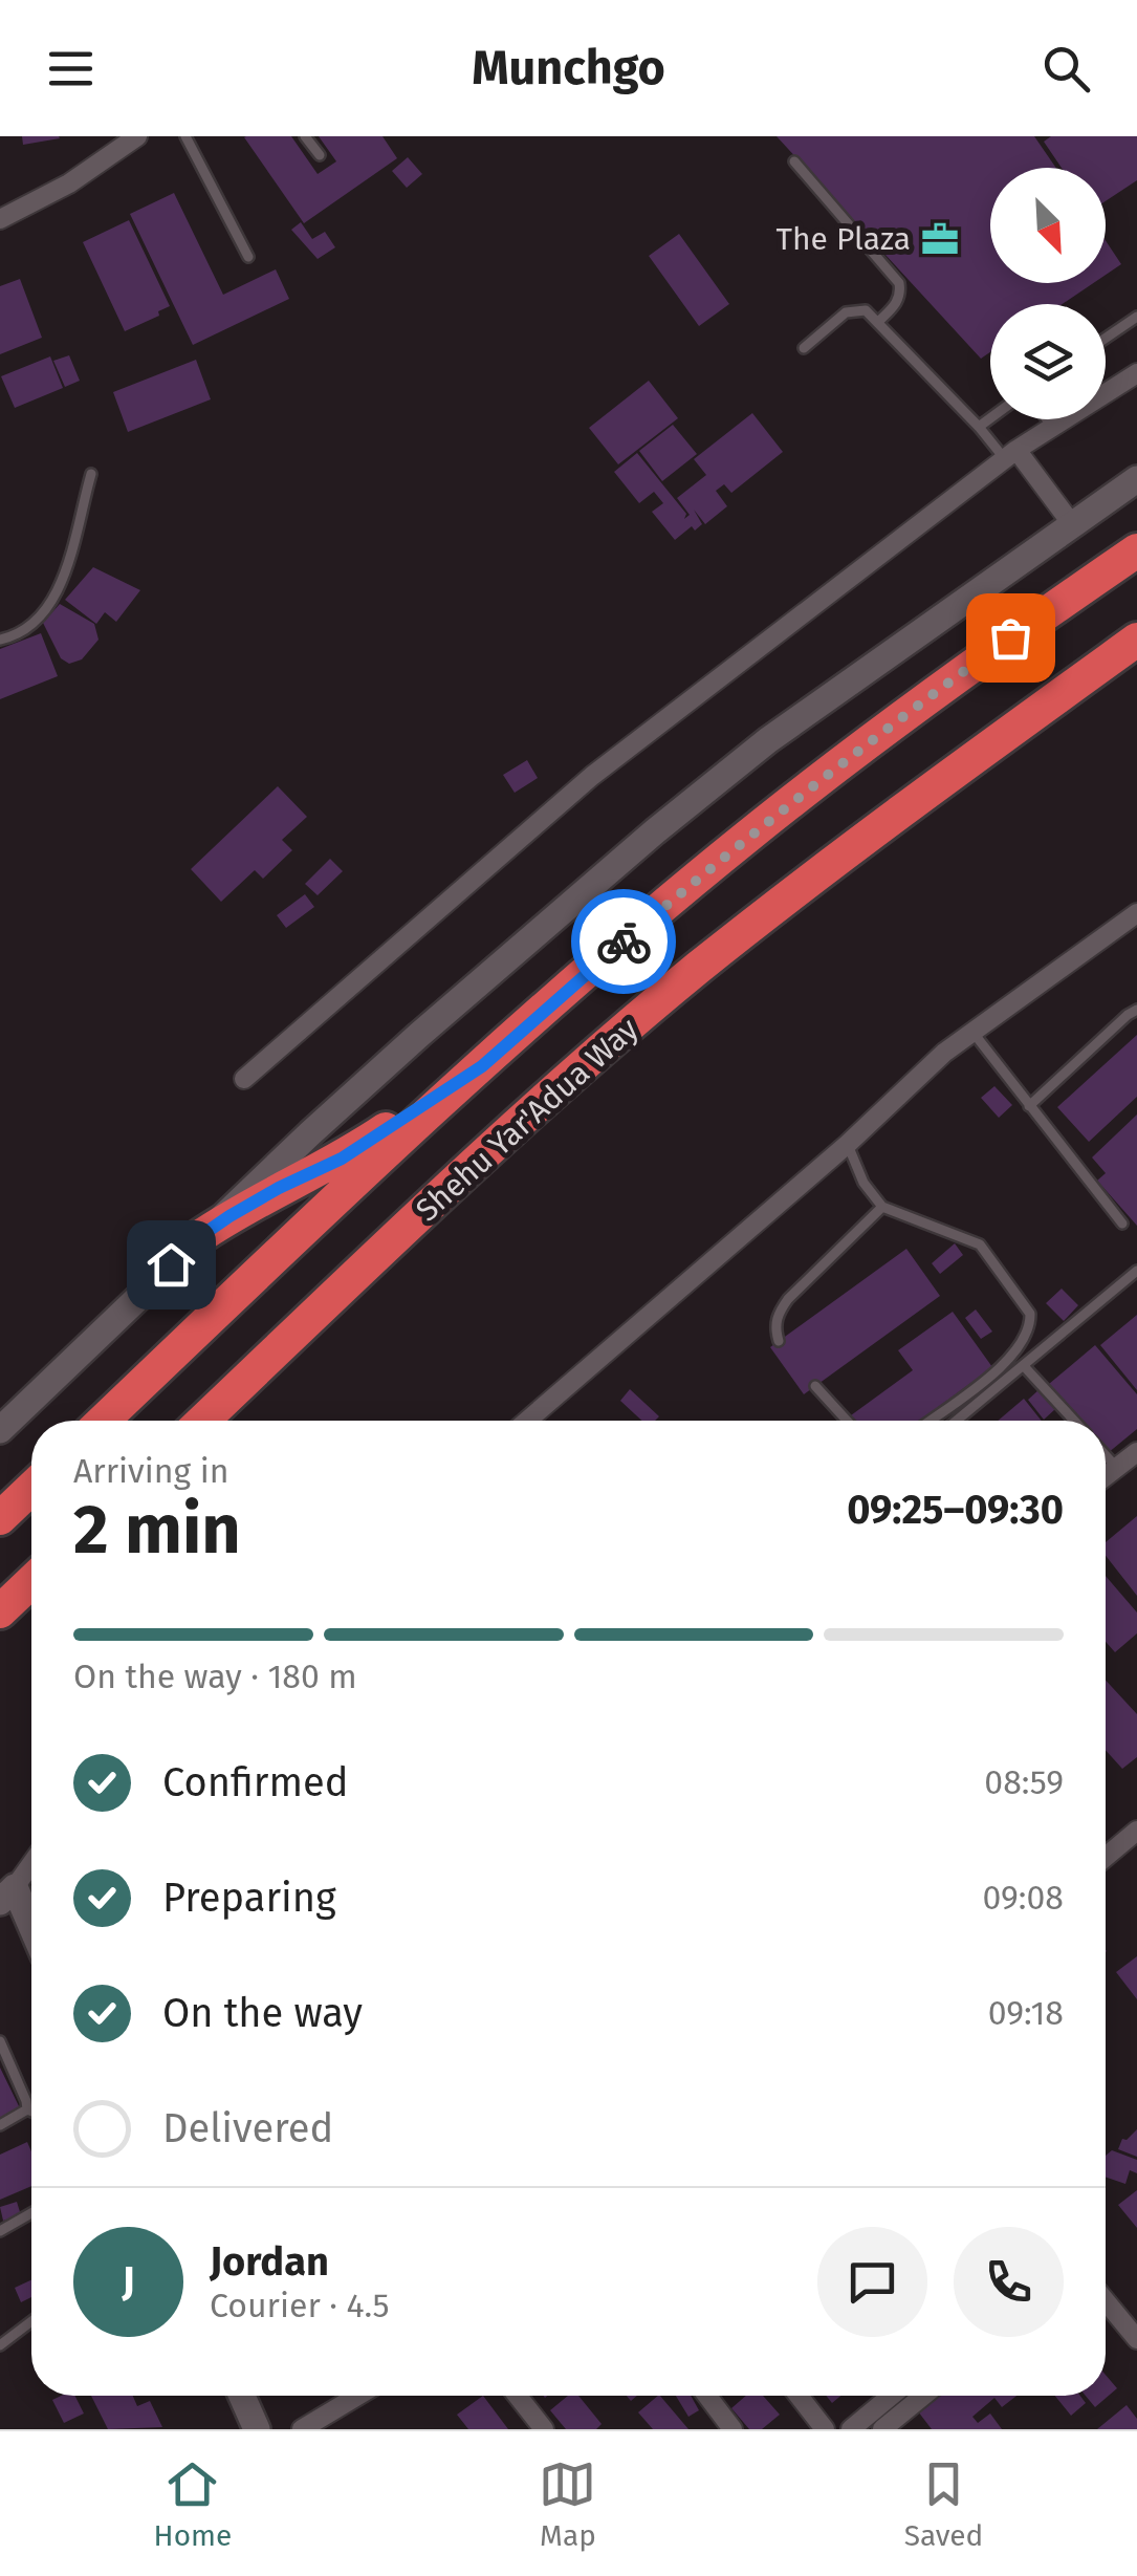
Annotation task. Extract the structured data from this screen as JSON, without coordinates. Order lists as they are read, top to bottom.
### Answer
{
  "streets": {
    "highway": ["Shehu Yar'Adua Way"]
  },
  "places": {
    "office": ["The Plaza"]
  },
  "north": "bottom right",
  "page": {
    "header": "Munchgo",
    "heading": ["2 min", "Arriving in", "09:25–09:30"],
    "panel": ["Jordan", "Courier · 4.5"],
    "bar": "On the way · 180 m",
    "list": [
      ["Confirmed", "08:59"],
      ["Preparing", "09:08"],
      ["On the way", "09:18"],
      "Delivered"
    ],
    "round": "J",
    "tabs": ["Home", "Map", "Saved"]
  }
}
